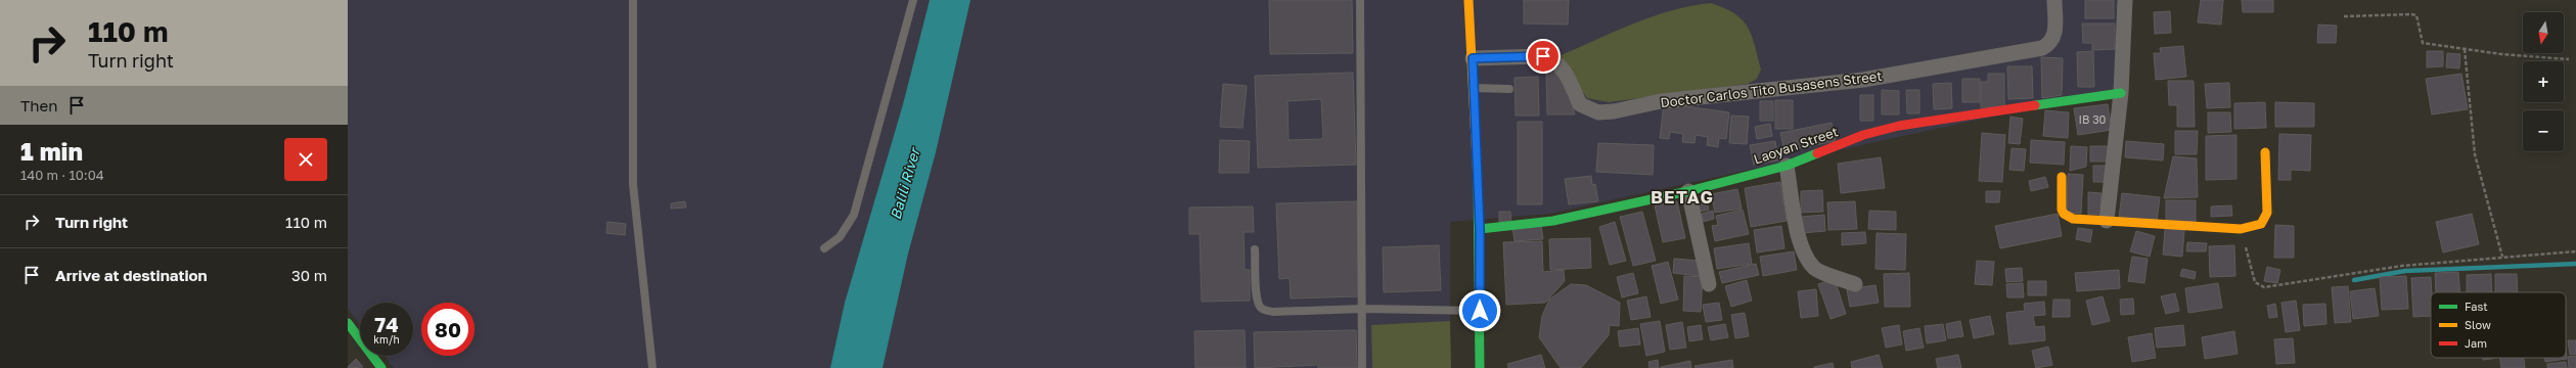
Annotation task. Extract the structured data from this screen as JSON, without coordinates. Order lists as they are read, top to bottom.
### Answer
{
  "streets": {
    "main road": ["Laoyan Street"],
    "street": ["Doctor Carlos Tito Busasens Street"]
  },
  "districts": ["BETAG"],
  "water": ["Balili River"],
  "house_numbers": ["IB 30"],
  "legend": ["Fast", "Slow", "Jam"],
  "north": "bottom",
  "page": {
    "turn": ["110 m", "Turn right"],
    "map_buttons": ["+", "−"],
    "then": "Then",
    "heading": ["1 min", "140 m · 10:04"],
    "list": [
      {
        "name": "Turn right",
        "value": "110 m"
      },
      {
        "name": "Arrive at destination",
        "value": "30 m"
      }
    ],
    "speed": "74 km/h",
    "limit": "80"
  }
}
